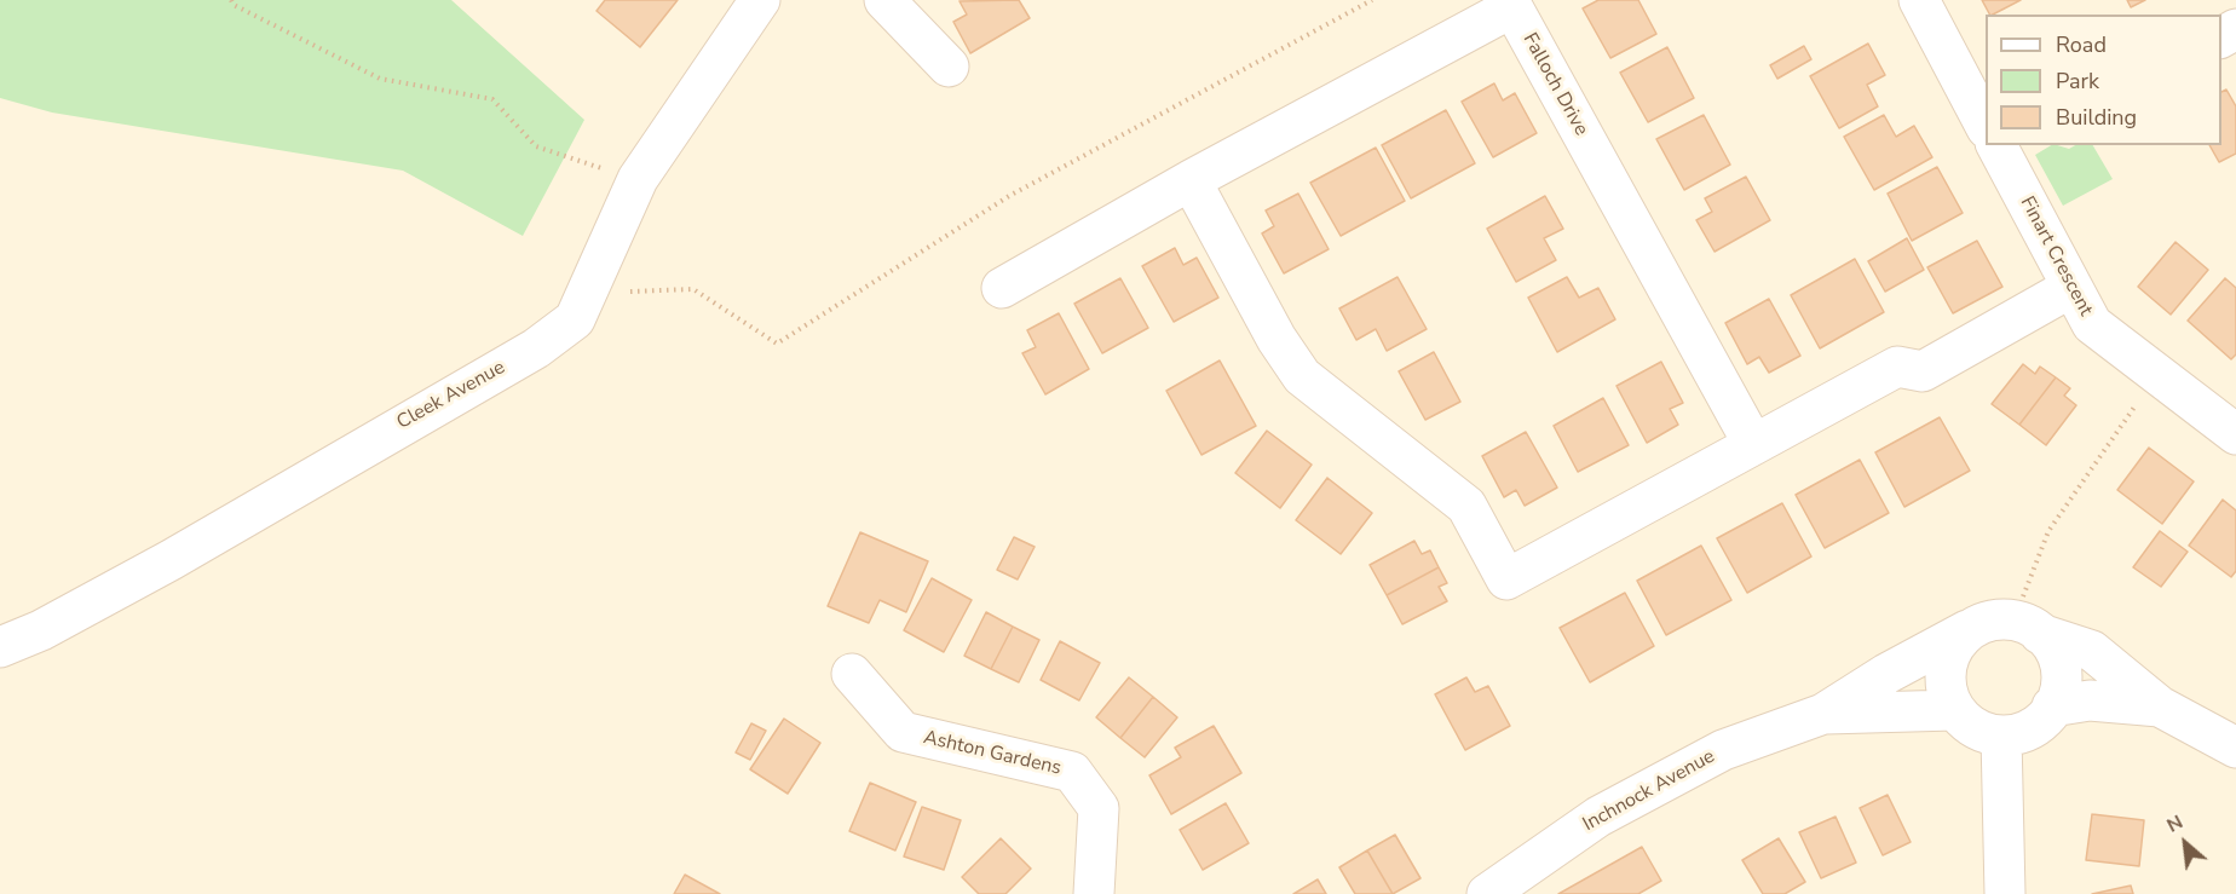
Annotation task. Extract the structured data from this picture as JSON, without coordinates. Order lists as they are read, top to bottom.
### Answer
{
  "streets": {
    "street": [
      "Falloch Drive",
      "Finart Crescent",
      "Cleek Avenue",
      "Ashton Gardens",
      "Inchnock Avenue"
    ]
  },
  "legend": ["Road", "Park", "Building"],
  "north": "top left"
}
